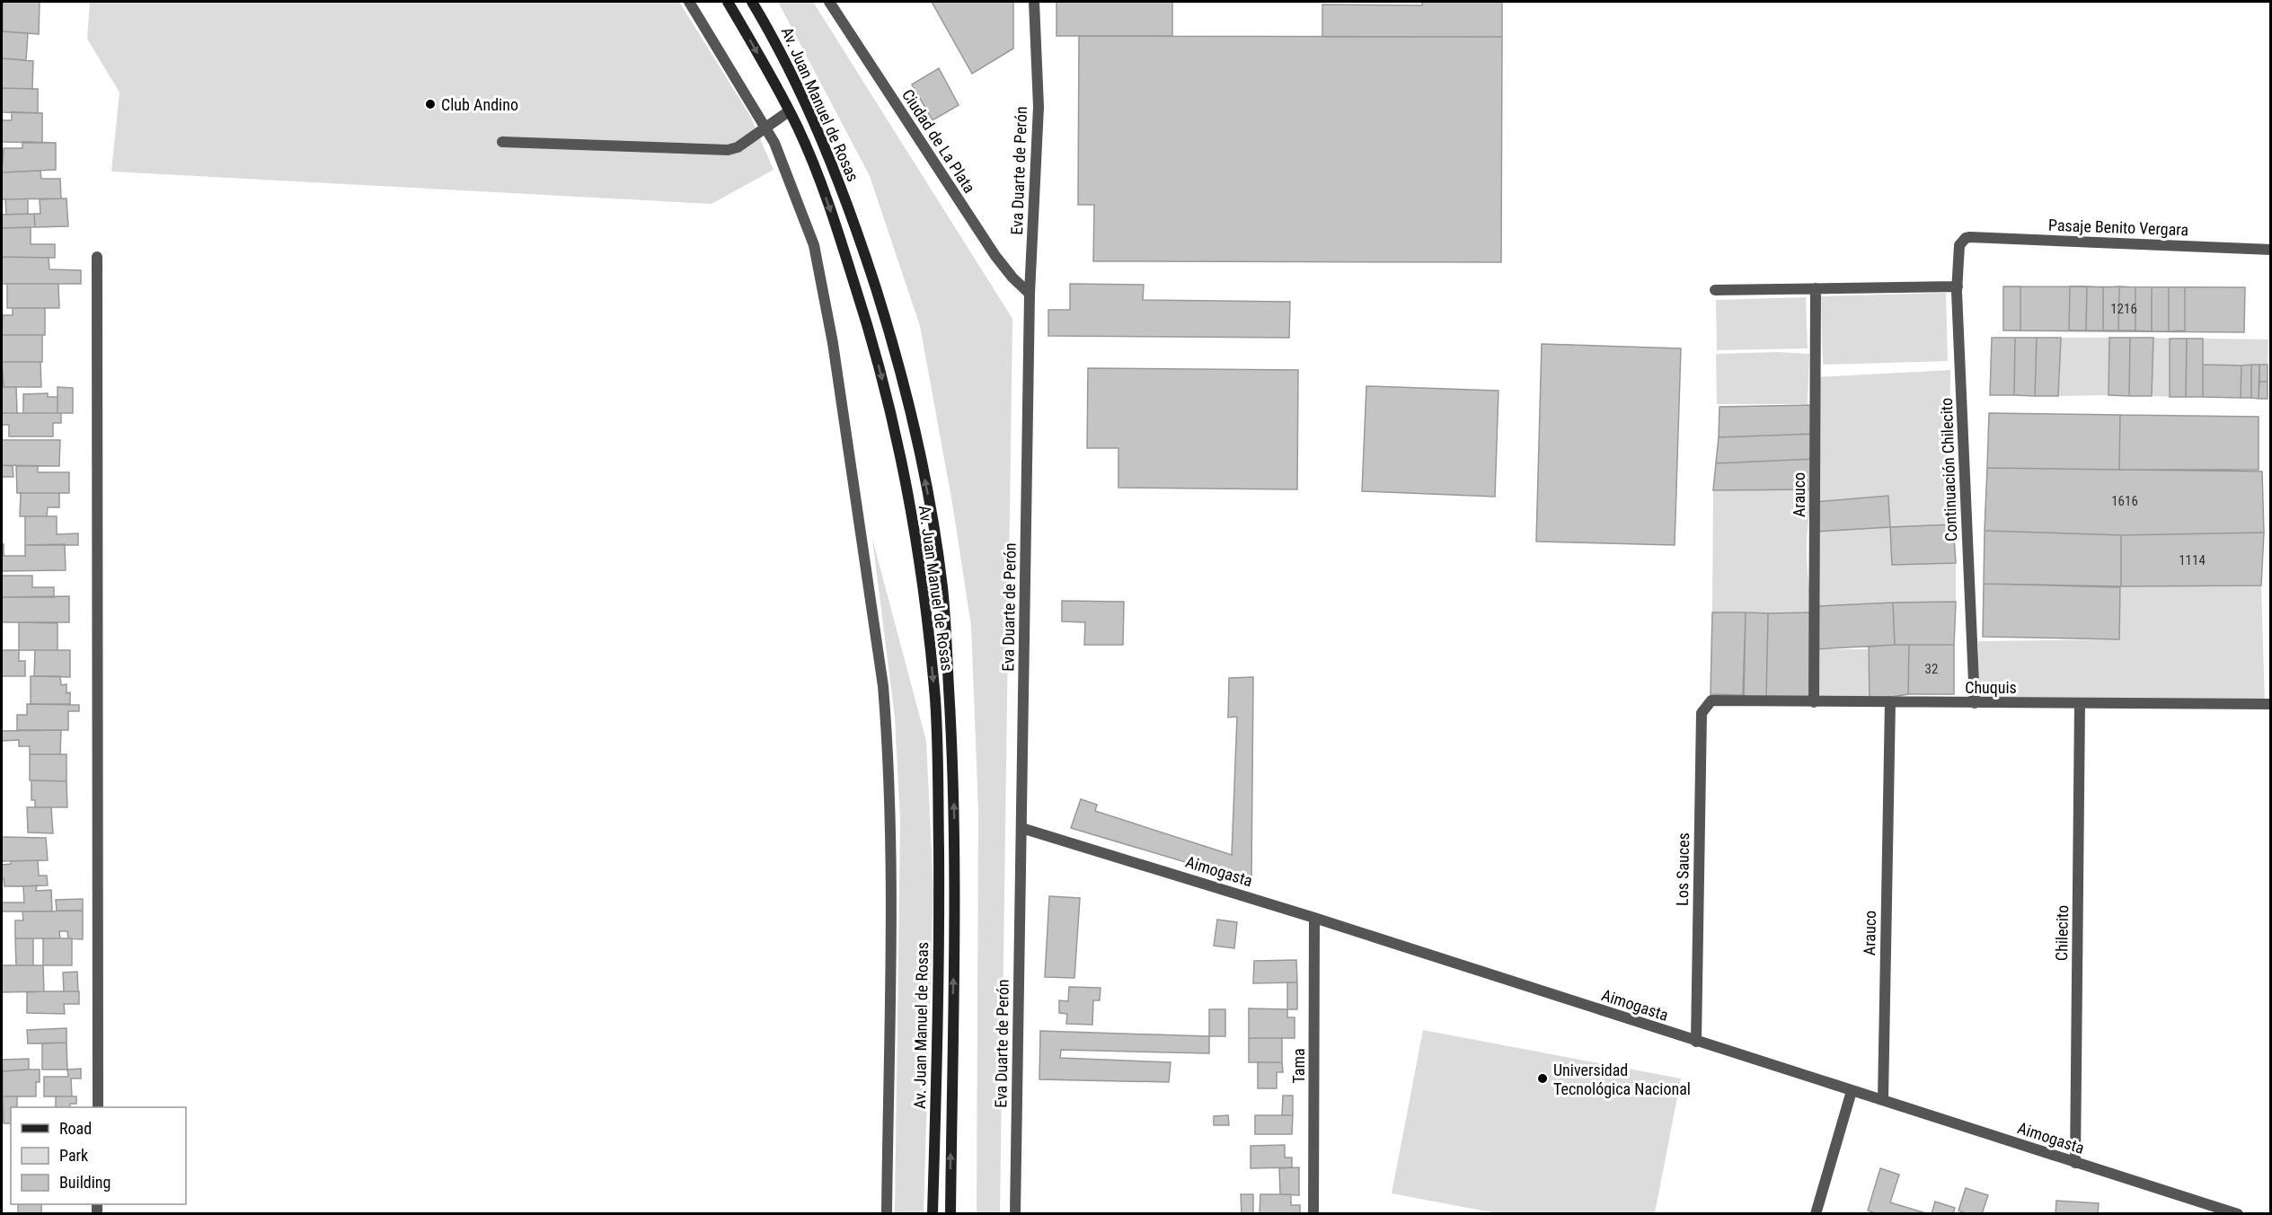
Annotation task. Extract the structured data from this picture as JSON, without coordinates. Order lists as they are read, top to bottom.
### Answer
{
  "streets": {
    "main road": ["Av. Juan Manuel de Rosas"],
    "street": [
      "Ciudad de La Plata",
      "Eva Duarte de Perón",
      "Pasaje Benito Vergara",
      "Continuación Chilecito",
      "Arauco",
      "Chuquis",
      "Los Sauces",
      "Aimogasta",
      "Chilecito",
      "Tama"
    ]
  },
  "crossings": [
    ["Ciudad de La Plata", "Eva Duarte de Perón"],
    ["Eva Duarte de Perón", "Aimogasta"],
    ["Pasaje Benito Vergara", "Continuación Chilecito"],
    ["Continuación Chilecito", "Chuquis"],
    ["Arauco", "Chuquis"],
    ["Arauco", "Aimogasta"],
    ["Chuquis", "Los Sauces"],
    ["Chuquis", "Chilecito"],
    ["Los Sauces", "Aimogasta"],
    ["Aimogasta", "Chilecito"],
    ["Aimogasta", "Tama"]
  ],
  "places": ["Club Andino", "Universidad Tecnológica Nacional"],
  "house_numbers": [
    "1216",
    "1616",
    "1114",
    "32"
  ],
  "legend": ["Road", "Park", "Building"]
}
